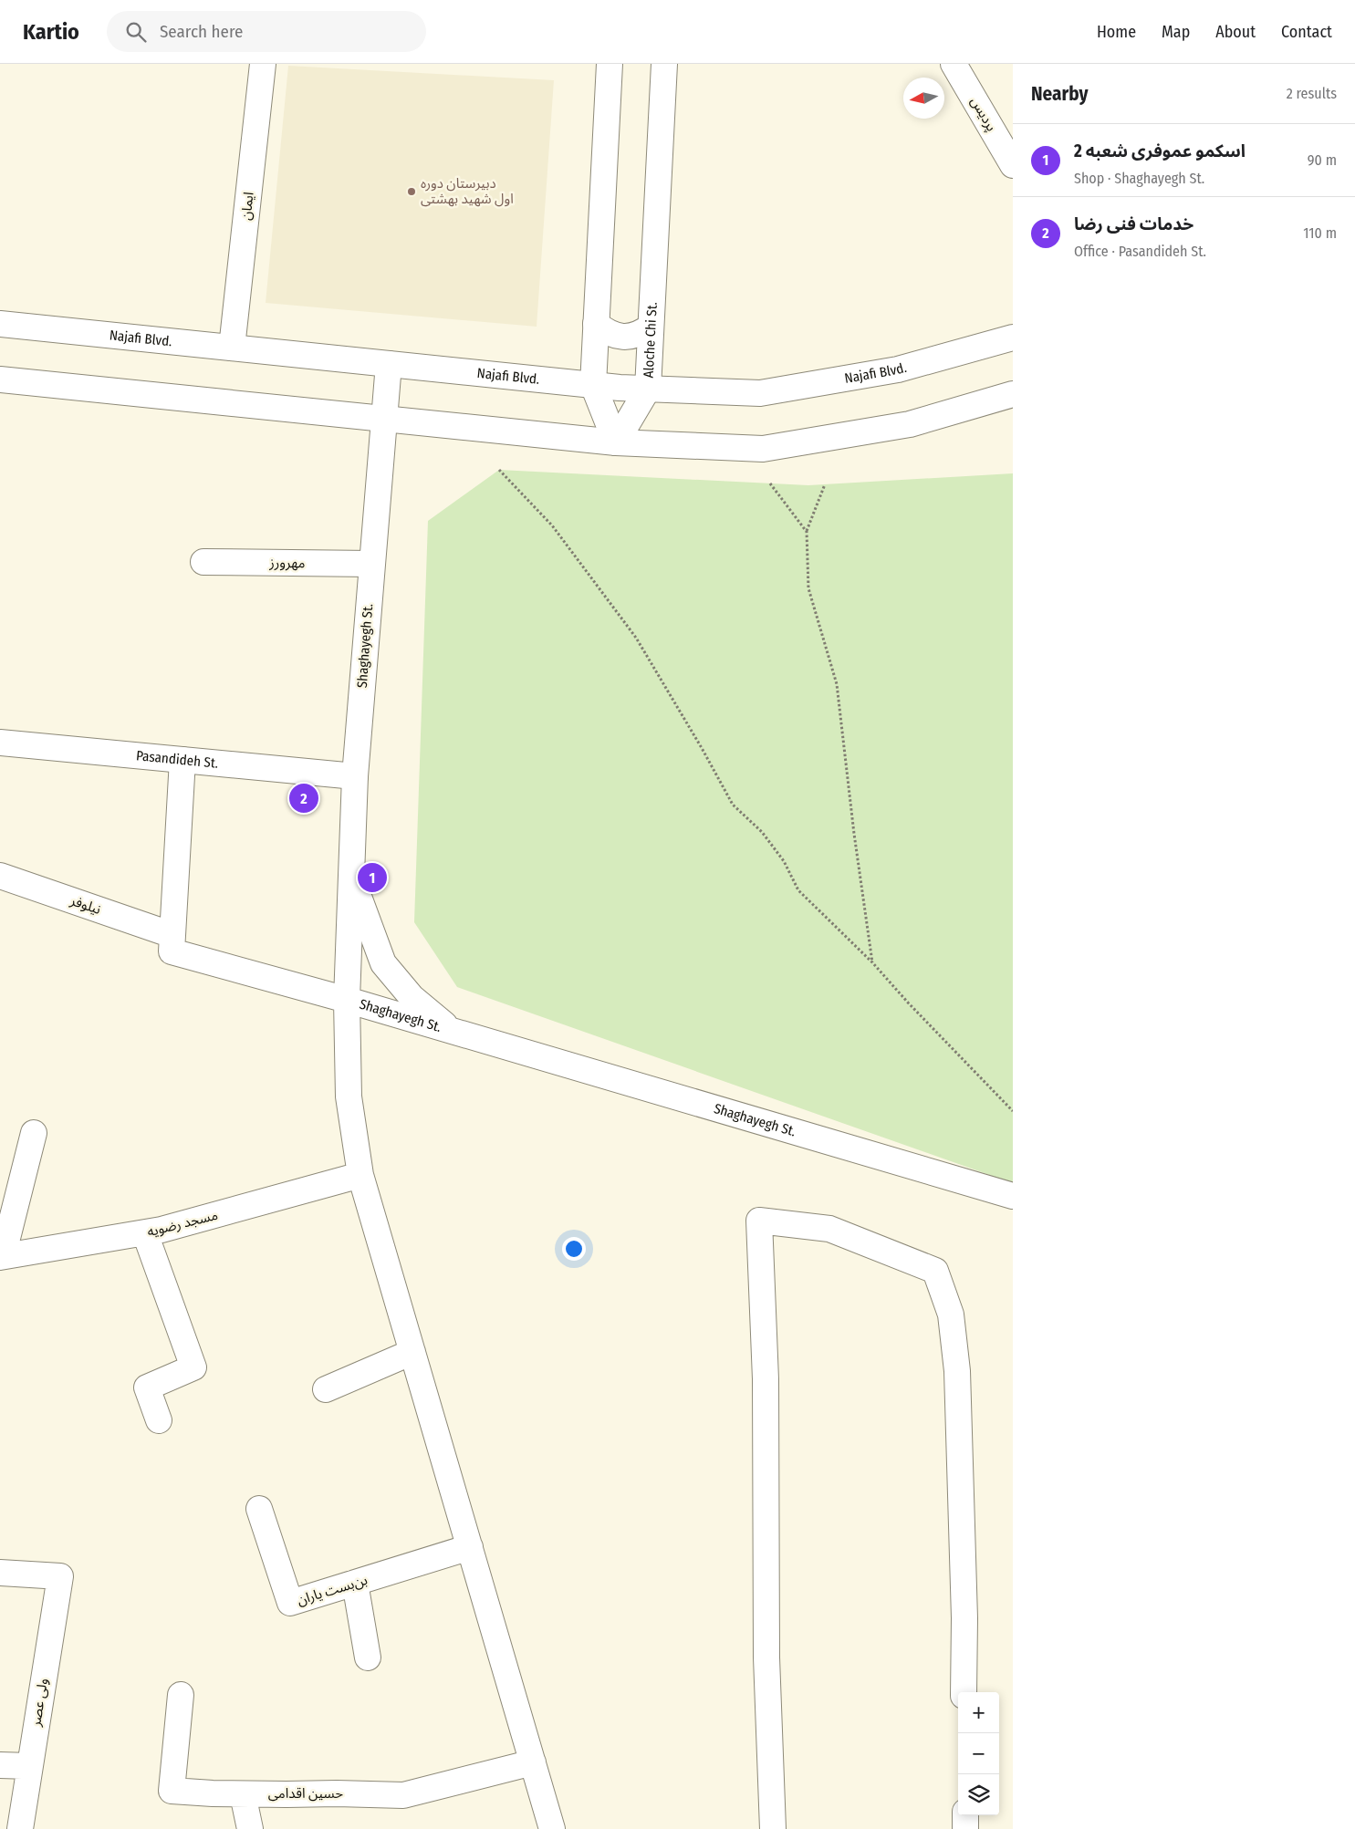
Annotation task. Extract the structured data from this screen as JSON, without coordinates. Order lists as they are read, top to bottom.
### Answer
{
  "streets": {
    "street": [
      "پردیس",
      "ایمان",
      "Najafi Blvd.",
      "Aloche Chi St.",
      "مهرورز",
      "Shaghayegh St.",
      "Pasandideh St.",
      "نیلوفر",
      "مسجد رضویه",
      "بن‌بست یاران",
      "ولی عصر",
      "حسین اقدامی"
    ]
  },
  "crossings": [
    ["ایمان", "Najafi Blvd."],
    ["Najafi Blvd.", "Aloche Chi St."],
    ["Najafi Blvd.", "Shaghayegh St."],
    ["مهرورز", "Shaghayegh St."],
    ["Shaghayegh St.", "Pasandideh St."]
  ],
  "places": ["دبیرستان دوره اول شهید بهشتی"],
  "north": "left",
  "page": {
    "header": "Kartio",
    "search": "Search here",
    "nav": [
      "Home",
      "Map",
      "About",
      "Contact"
    ],
    "heading": ["Nearby", "2 results"],
    "list": [
      {
        "mark": "1",
        "name": "اسکمو عموفری شعبه 2",
        "note": "Shop · Shaghayegh St.",
        "value": "90 m"
      },
      {
        "mark": "2",
        "name": "خدمات فنی رضا",
        "note": "Office · Pasandideh St.",
        "value": "110 m"
      }
    ],
    "pins": ["2", "1"],
    "map_buttons": ["+", "−"]
  }
}
